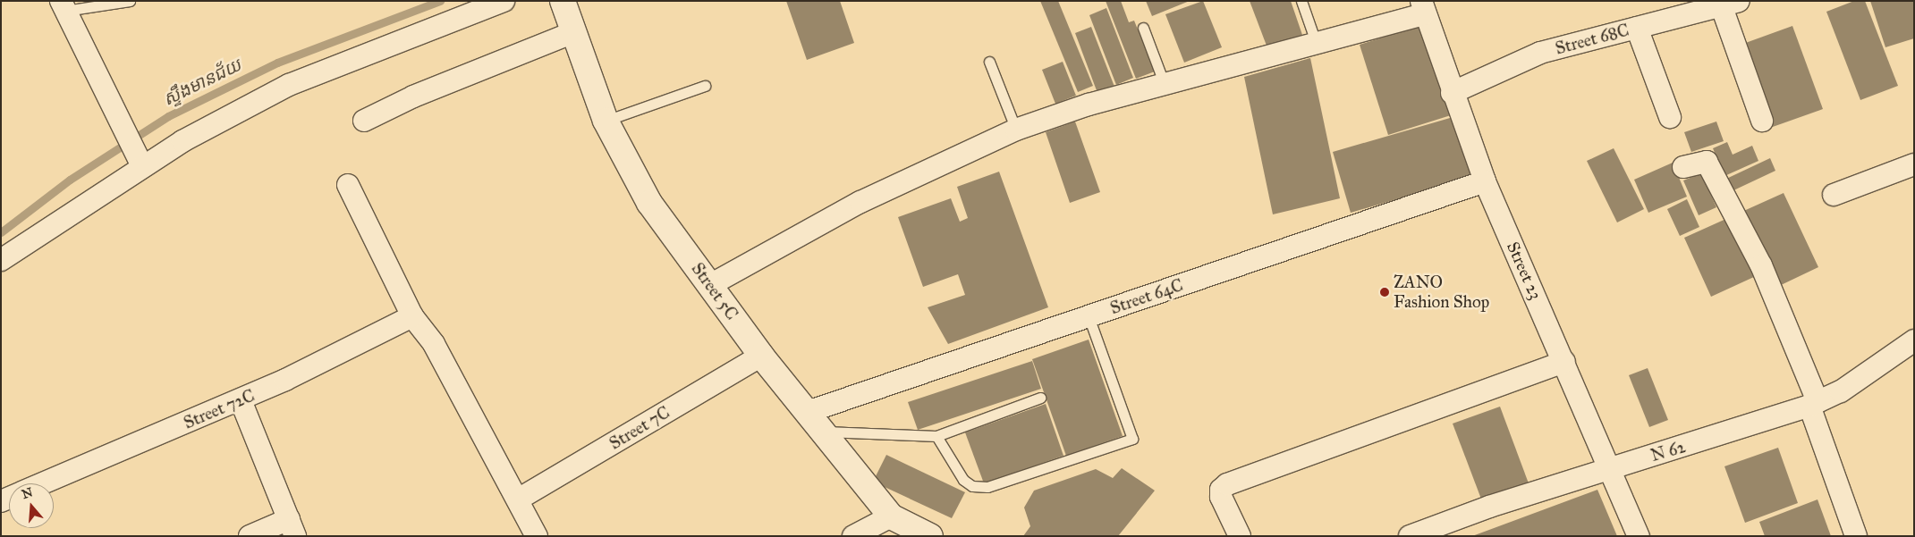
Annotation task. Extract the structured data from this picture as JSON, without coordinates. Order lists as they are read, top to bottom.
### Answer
{
  "streets": {
    "street": [
      "Street 68C",
      "Street 23",
      "Street 5C",
      "Street 64C",
      "Street 72C",
      "Street 7C",
      "N 62"
    ]
  },
  "crossings": [
    ["Street 68C", "Street 23"],
    ["Street 23", "Street 64C"],
    ["Street 23", "N 62"],
    ["Street 5C", "Street 64C"],
    ["Street 5C", "Street 7C"]
  ],
  "water": ["ស្ទឹងមានជ័យ"],
  "places": ["ZANO Fashion Shop"],
  "north": "top"
}
